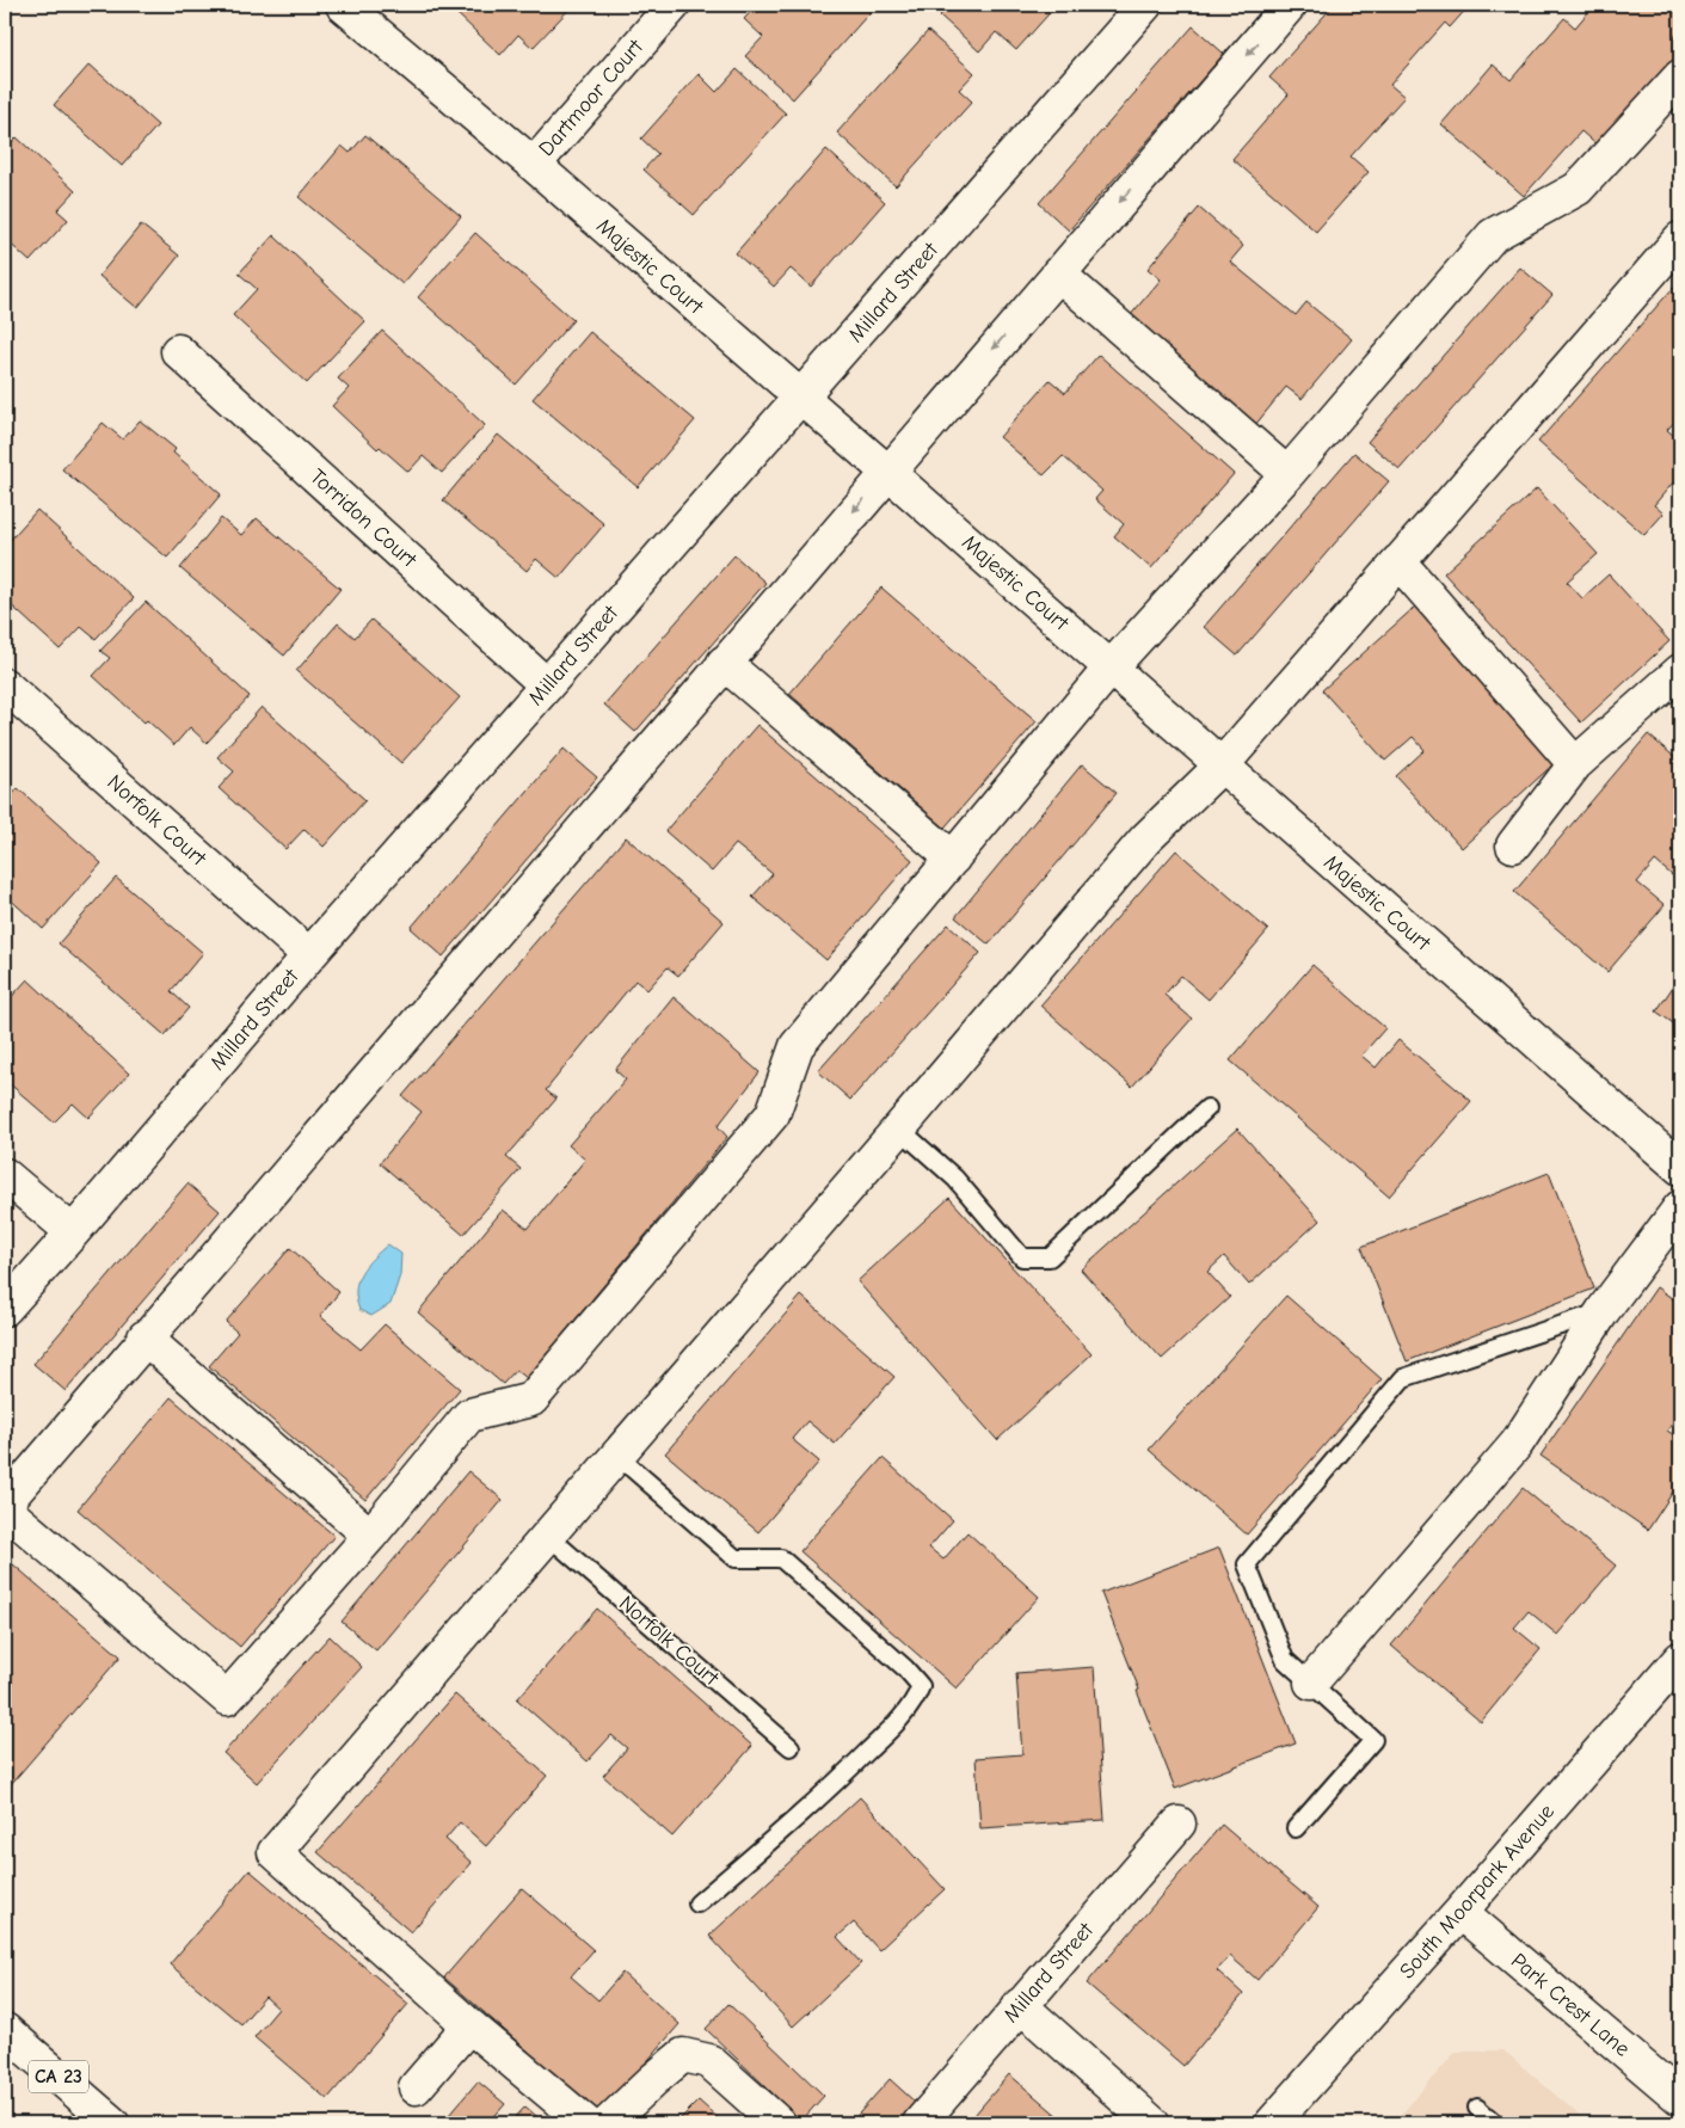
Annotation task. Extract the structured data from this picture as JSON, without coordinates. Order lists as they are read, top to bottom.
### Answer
{
  "streets": {
    "street": [
      "Dartmoor Court",
      "Majestic Court",
      "Millard Street",
      "Torridon Court",
      "Norfolk Court",
      "South Moorpark Avenue",
      "Park Crest Lane",
      "CA 23"
    ]
  },
  "crossings": [
    ["Dartmoor Court", "Majestic Court"],
    ["Majestic Court", "Millard Street"],
    ["Millard Street", "Torridon Court"],
    ["Millard Street", "Norfolk Court"],
    ["South Moorpark Avenue", "Park Crest Lane"]
  ]
}
